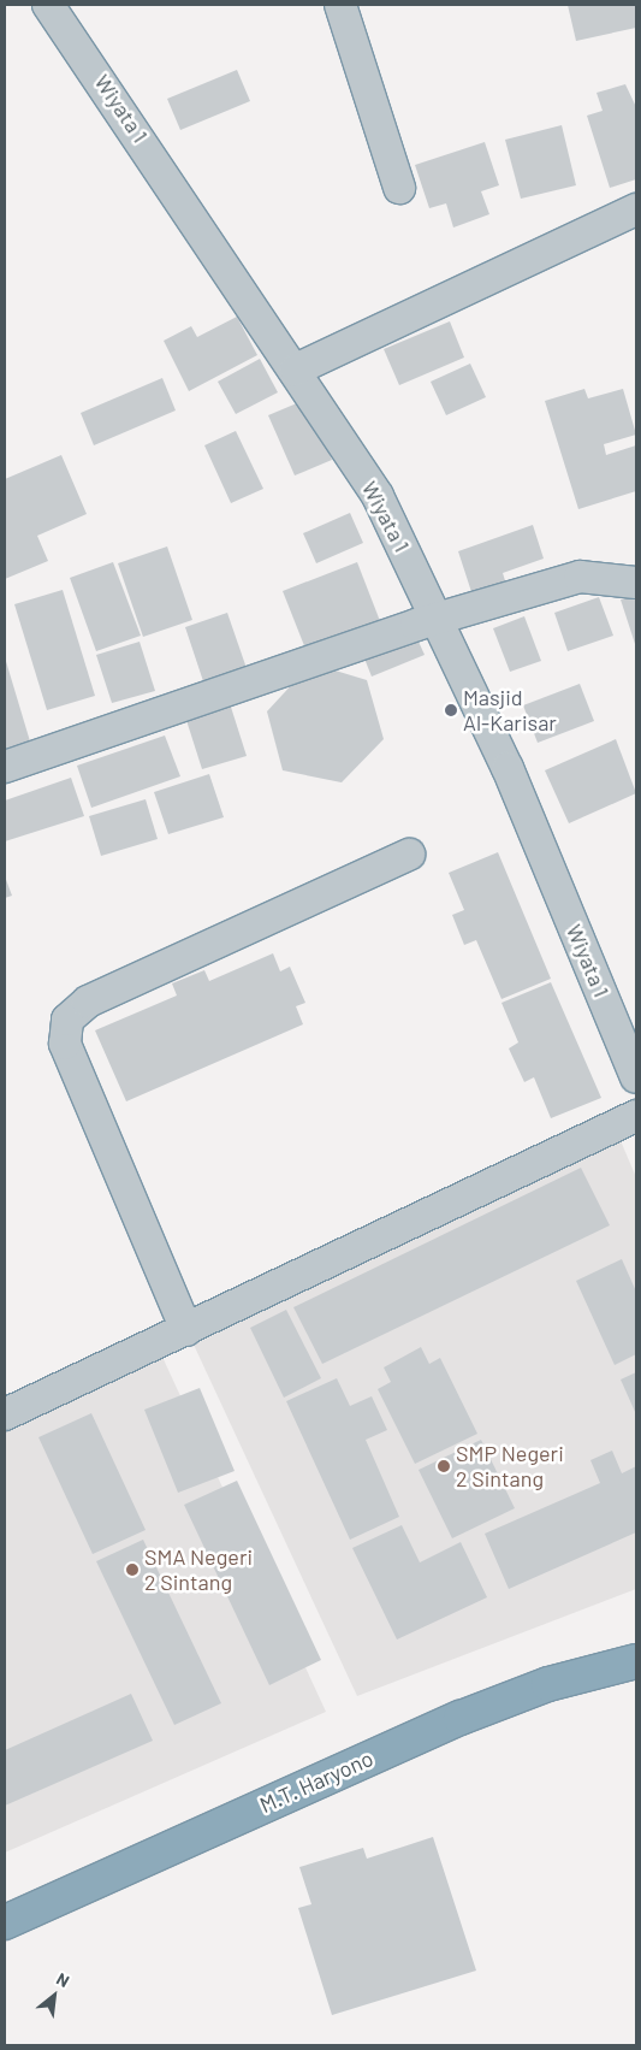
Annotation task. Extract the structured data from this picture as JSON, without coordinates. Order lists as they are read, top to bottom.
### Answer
{
  "streets": {
    "highway": ["M.T. Haryono"],
    "street": ["Wiyata 1"]
  },
  "places": ["Masjid Al-Karisar", "SMP Negeri 2 Sintang", "SMA Negeri 2 Sintang"],
  "north": "top right"
}
